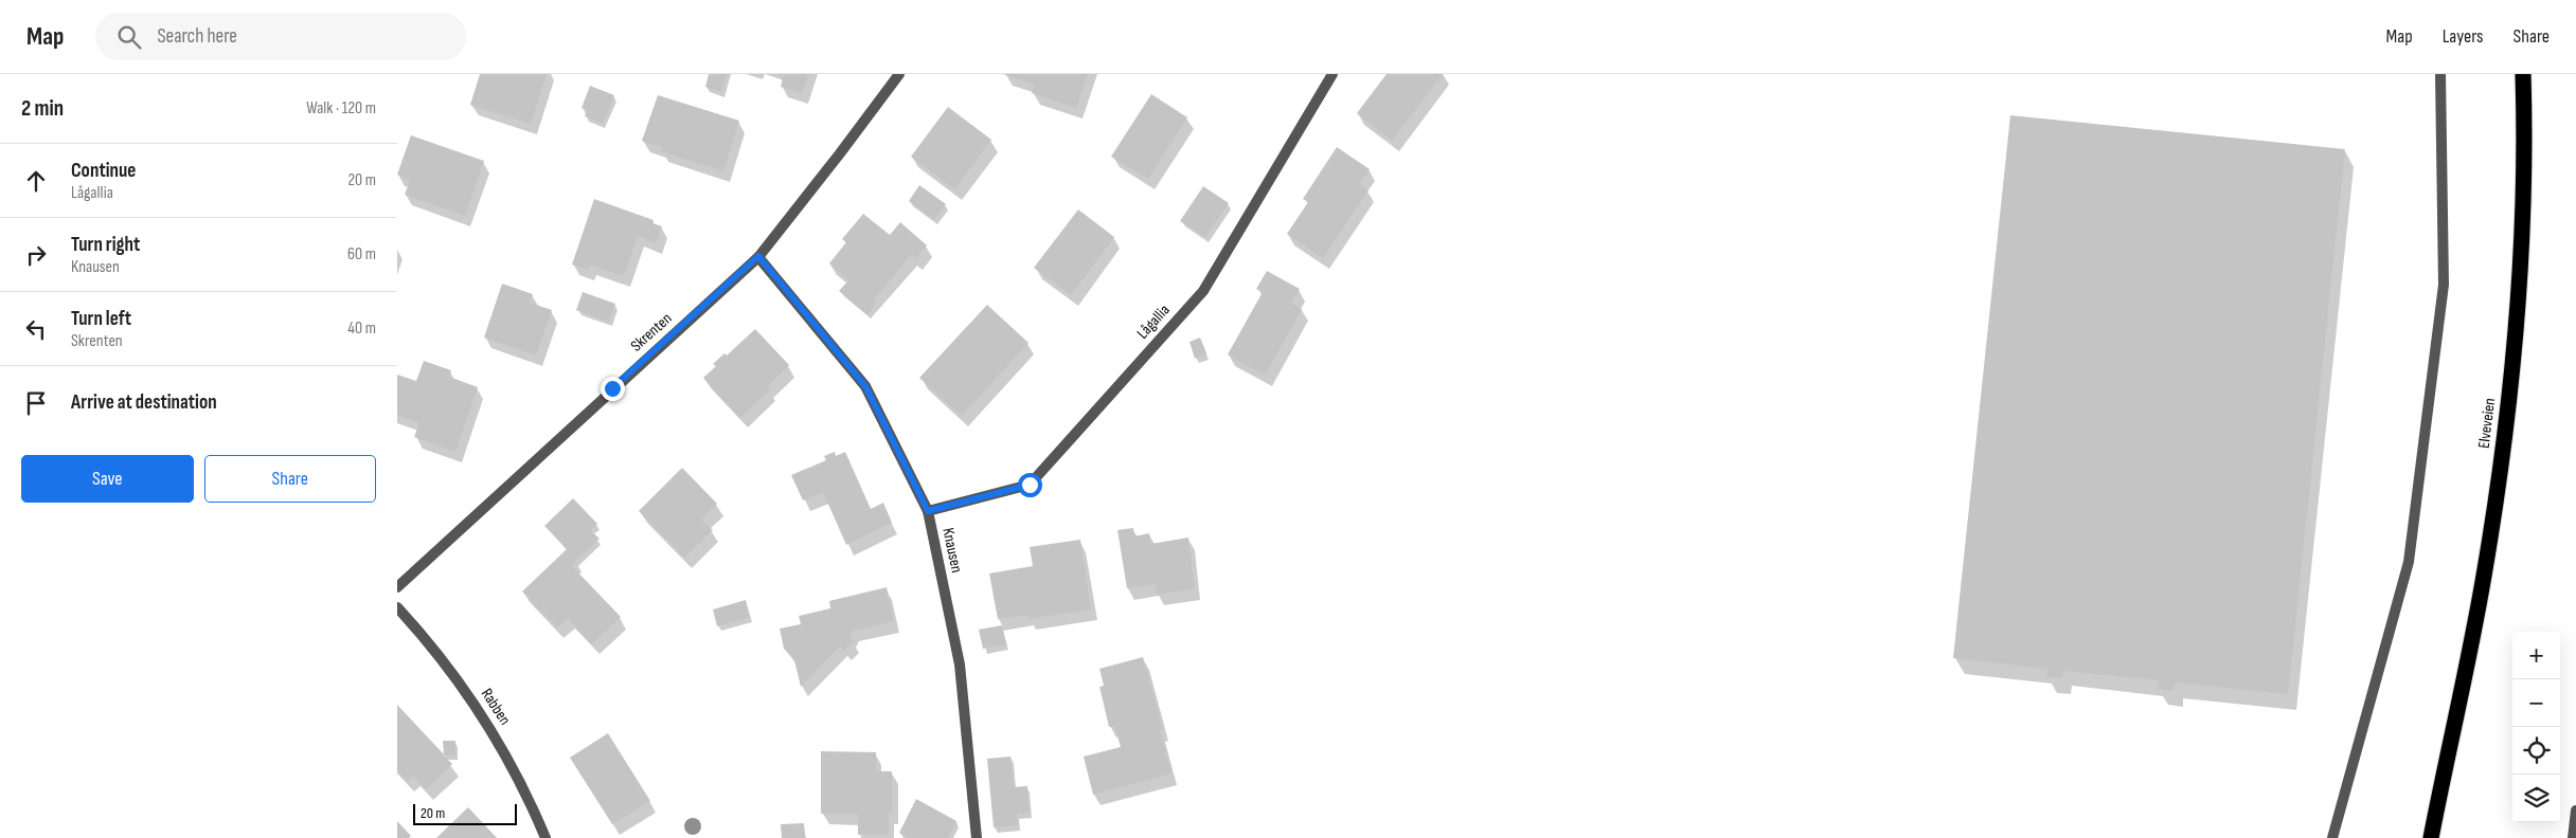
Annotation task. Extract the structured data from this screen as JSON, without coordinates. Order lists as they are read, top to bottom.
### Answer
{
  "streets": {
    "highway": ["Elveveien"],
    "street": [
      "Lågallia",
      "Skrenten",
      "Knausen",
      "Rabben"
    ]
  },
  "crossings": [
    ["Lågallia", "Knausen"],
    ["Skrenten", "Knausen"]
  ],
  "scale_bar": "20 m",
  "page": {
    "header": "Map",
    "search": "Search here",
    "nav": ["Map", "Layers", "Share"],
    "heading": ["2 min", "Walk · 120 m"],
    "list": [
      ["Continue", "Lågallia", "20 m"],
      ["Turn right", "Knausen", "60 m"],
      ["Turn left", "Skrenten", "40 m"],
      "Arrive at destination"
    ],
    "buttons": ["Save", "Share"],
    "map_buttons": ["+", "−"],
    "scale": "20 m"
  }
}
